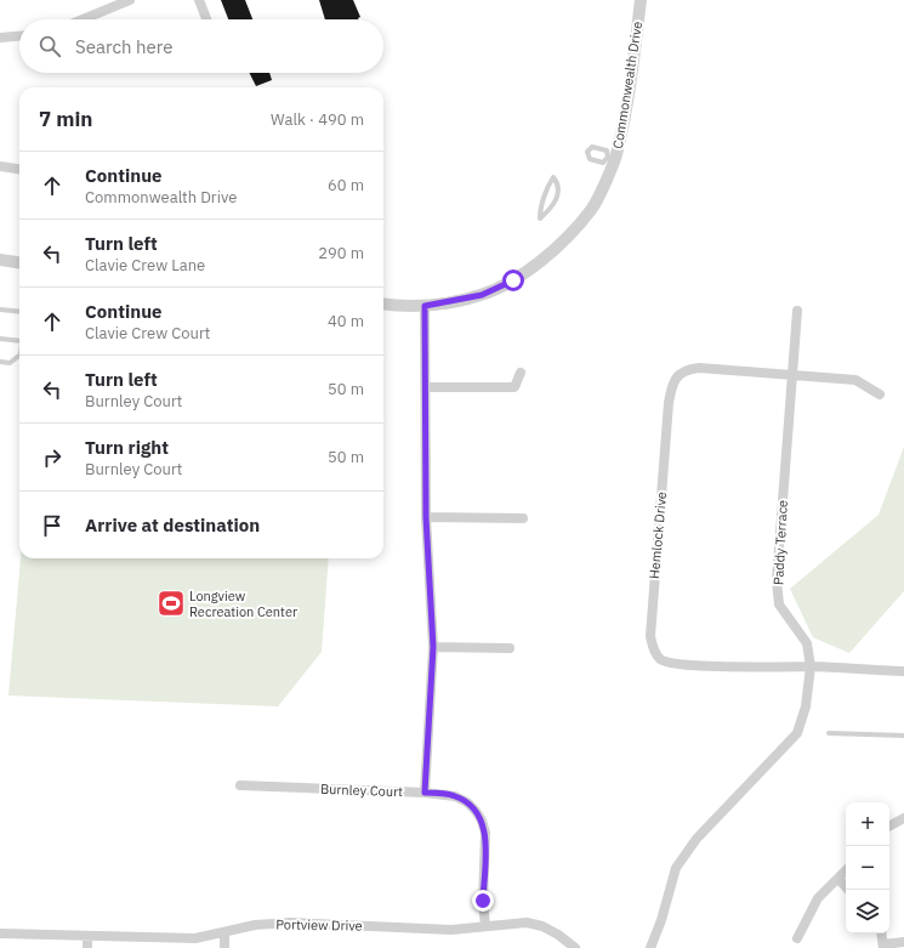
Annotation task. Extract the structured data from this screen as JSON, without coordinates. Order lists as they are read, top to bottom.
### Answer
{
  "streets": {
    "street": [
      "Commonwealth Drive",
      "Hemlock Drive",
      "Paddy Terrace",
      "Burnley Court",
      "Portview Drive"
    ]
  },
  "crossings": [
    ["Hemlock Drive", "Paddy Terrace"],
    ["Burnley Court", "Portview Drive"]
  ],
  "places": {
    "sports": ["Longview Recreation Center"]
  },
  "page": {
    "search": "Search here",
    "heading": ["7 min", "Walk · 490 m"],
    "list": [
      ["Continue", "Commonwealth Drive", "60 m"],
      ["Turn left", "Clavie Crew Lane", "290 m"],
      ["Continue", "Clavie Crew Court", "40 m"],
      ["Turn left", "Burnley Court", "50 m"],
      ["Turn right", "Burnley Court", "50 m"],
      "Arrive at destination"
    ],
    "map_buttons": ["+", "−"]
  }
}
